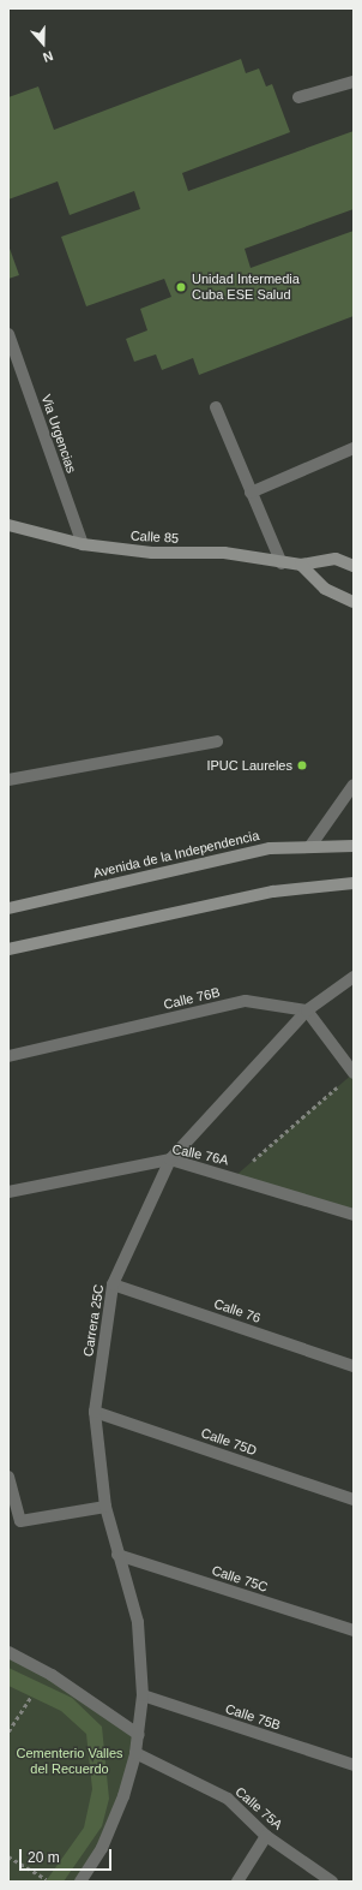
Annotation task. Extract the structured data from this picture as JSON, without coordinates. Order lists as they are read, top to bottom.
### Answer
{
  "streets": {
    "main road": ["Calle 85", "Avenida de la Independencia"],
    "street": [
      "Via Urgencias",
      "Calle 76B",
      "Calle 76A",
      "Calle 76",
      "Carrera 25C",
      "Calle 75D",
      "Calle 75C",
      "Calle 75B",
      "Calle 75A"
    ]
  },
  "crossings": [
    ["Via Urgencias", "Calle 85"],
    ["Calle 76B", "Carrera 25C"],
    ["Calle 76A", "Carrera 25C"],
    ["Calle 76", "Carrera 25C"],
    ["Carrera 25C", "Calle 75D"],
    ["Carrera 25C", "Calle 75C"],
    ["Carrera 25C", "Calle 75B"],
    ["Carrera 25C", "Calle 75A"]
  ],
  "parks": ["Cementerio Valles del Recuerdo"],
  "places": ["Unidad Intermedia Cuba ESE Salud", "IPUC Laureles"],
  "scale_bar": "20 m",
  "north": "bottom"
}
